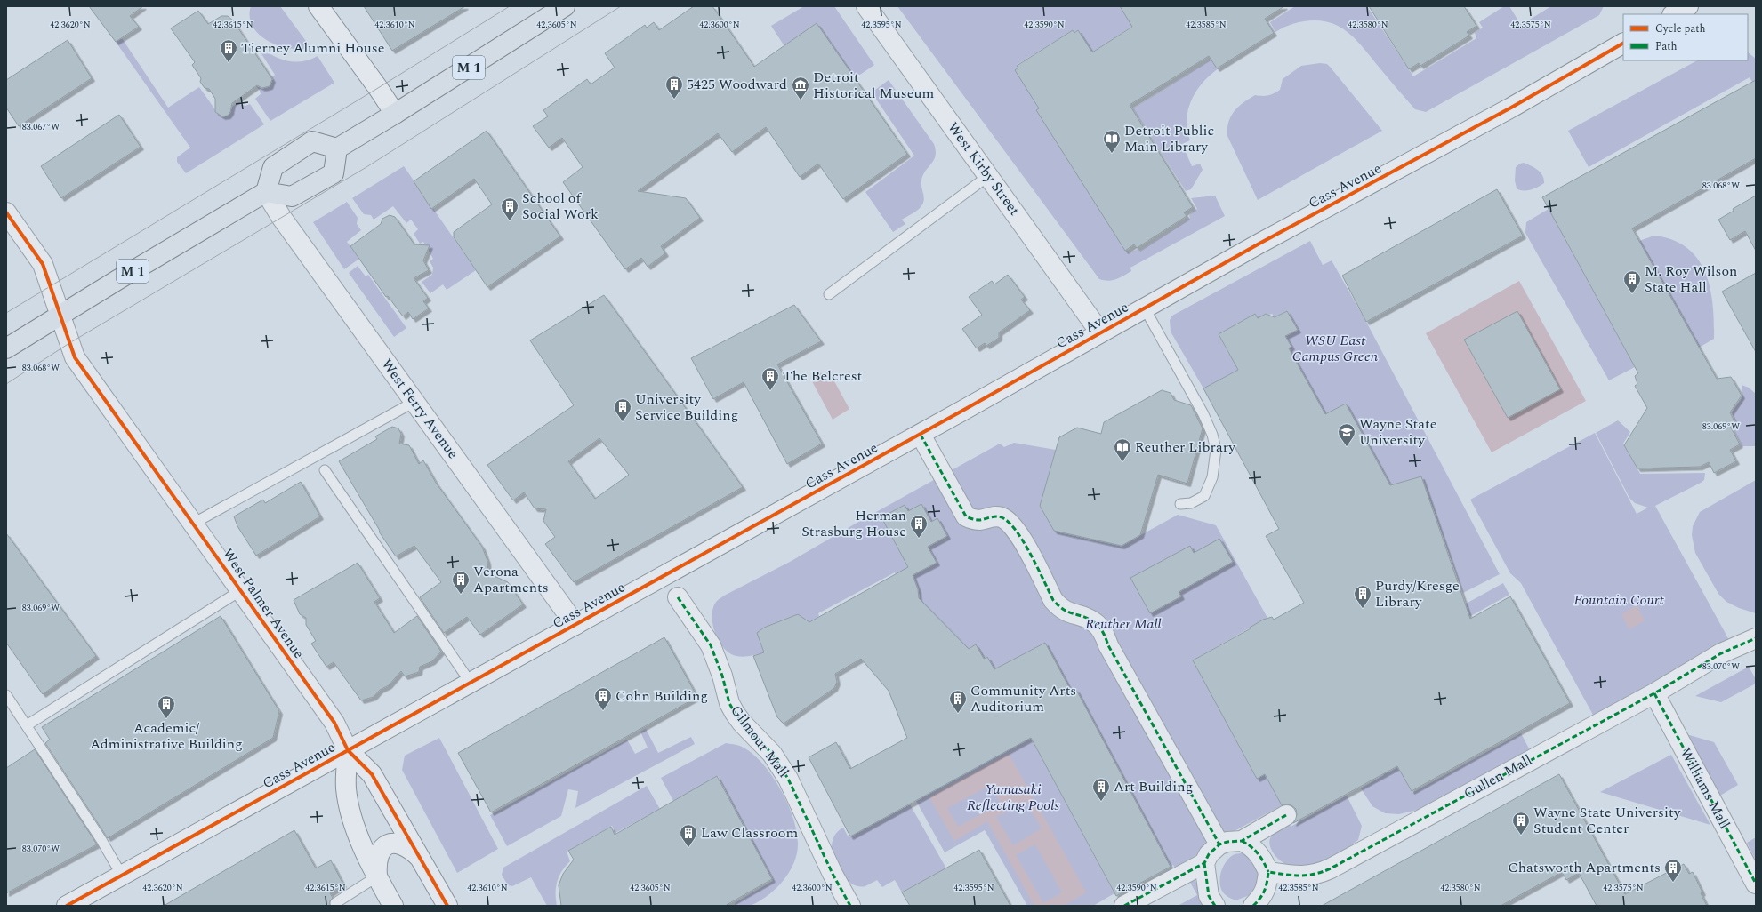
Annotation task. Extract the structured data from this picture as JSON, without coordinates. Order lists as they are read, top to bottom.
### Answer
{
  "streets": {
    "main road": ["M 1"],
    "street": [
      "West Kirby Street",
      "Cass Avenue",
      "West Ferry Avenue",
      "West Palmer Avenue",
      "Gilmour Mall",
      "Gullen Mall",
      "Williams Mall"
    ]
  },
  "crossings": [
    ["M 1", "West Ferry Avenue"],
    ["M 1", "West Palmer Avenue"],
    ["West Kirby Street", "Cass Avenue"],
    ["Cass Avenue", "West Ferry Avenue"],
    ["Cass Avenue", "West Palmer Avenue"],
    ["Gullen Mall", "Williams Mall"]
  ],
  "parks": [
    "WSU East Campus Green",
    "Fountain Court",
    "Reuther Mall",
    "Yamasaki Reflecting Pools"
  ],
  "places": {
    "building": [
      "Tierney Alumni House",
      "5425 Woodward",
      "School of Social Work",
      "M. Roy Wilson State Hall",
      "The Belcrest",
      "University Service Building",
      "Herman Strasburg House",
      "Verona Apartments",
      "Purdy/Kresge Library",
      "Cohn Building",
      "Community Arts Auditorium",
      "Academic/ Administrative Building",
      "Art Building",
      "Wayne State University Student Center",
      "Law Classroom",
      "Chatsworth Apartments"
    ],
    "museum": ["Detroit Historical Museum"],
    "library": ["Detroit Public Main Library", "Reuther Library"],
    "school or university": ["Wayne State University"]
  },
  "legend": ["Cycle path", "Path"],
  "coordinates": [
    "42.3620°N",
    "42.3615°N",
    "42.3610°N",
    "42.3605°N",
    "42.3600°N",
    "42.3595°N",
    "42.3590°N",
    "42.3585°N",
    "42.3580°N",
    "42.3575°N",
    "83.067°W",
    "83.068°W",
    "83.069°W",
    "83.070°W"
  ]
}
